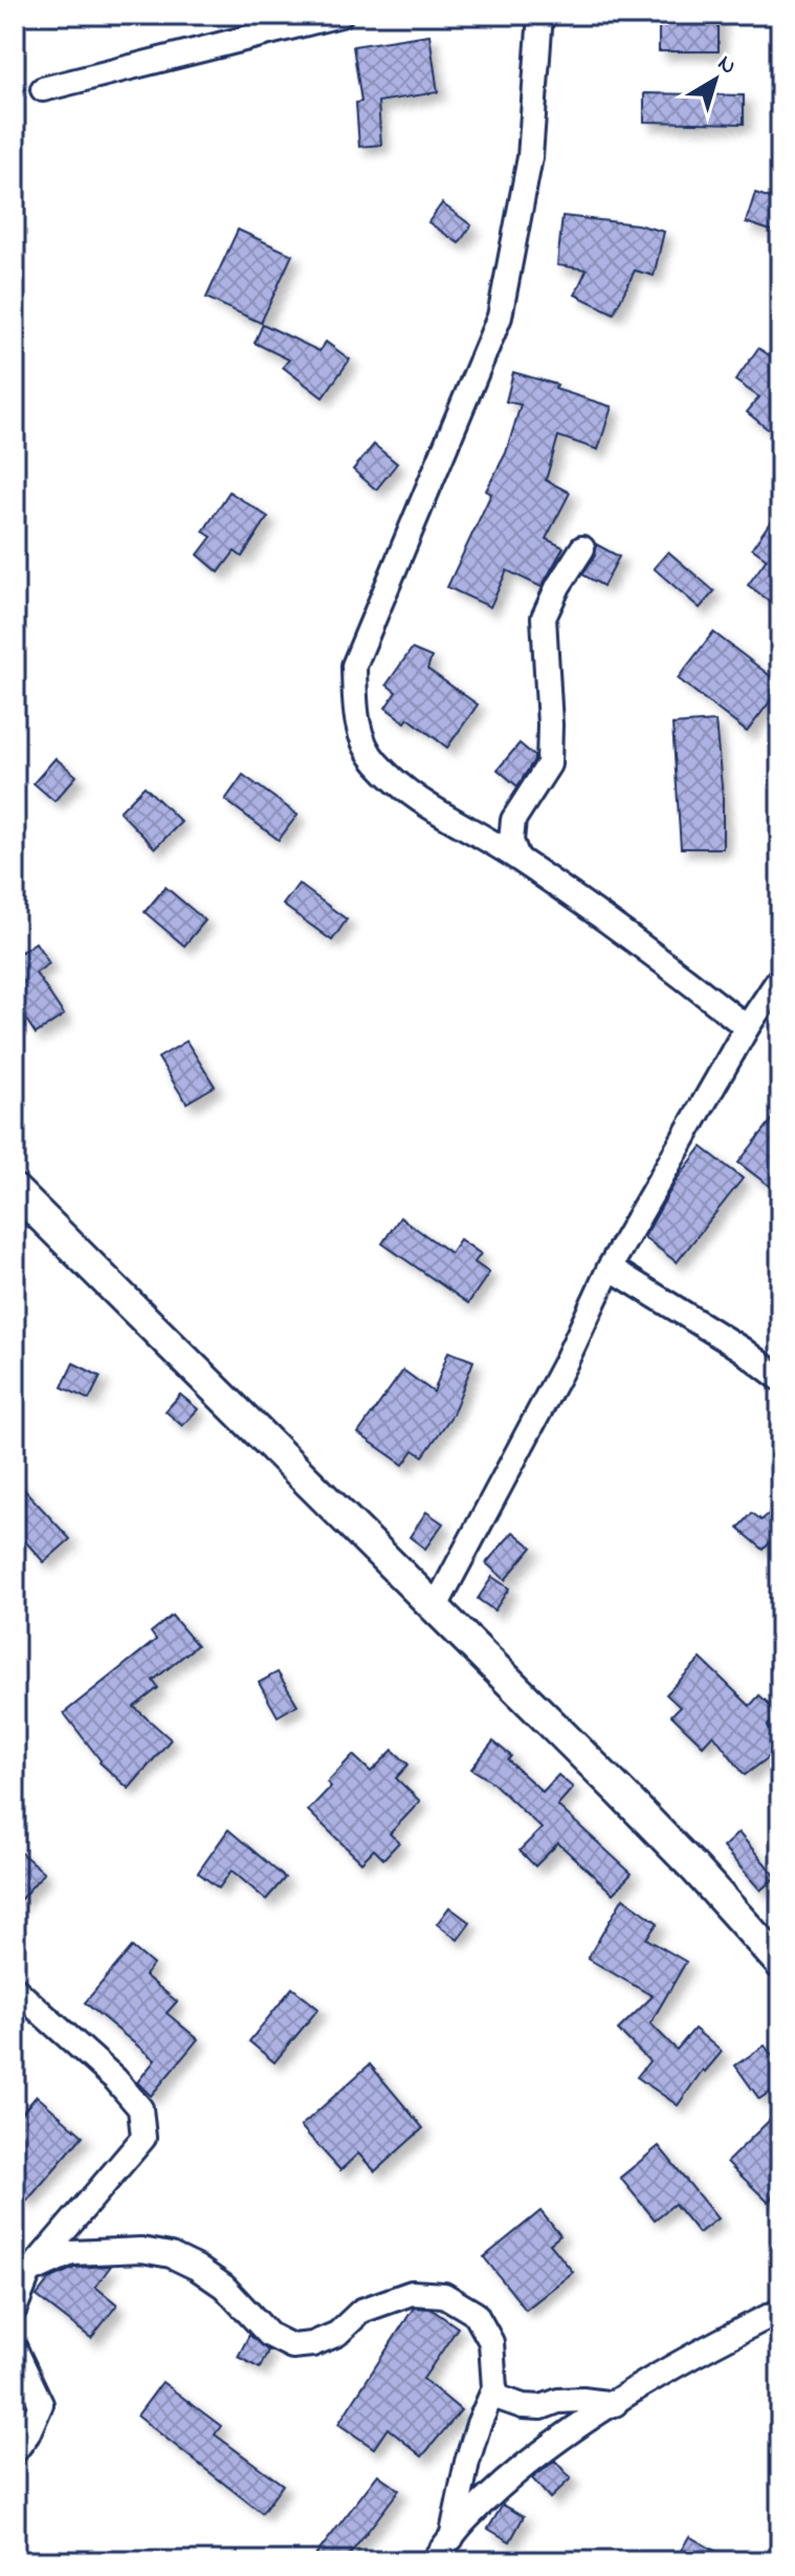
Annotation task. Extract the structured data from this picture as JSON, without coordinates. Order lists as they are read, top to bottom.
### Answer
{
  "north": "top right"
}
